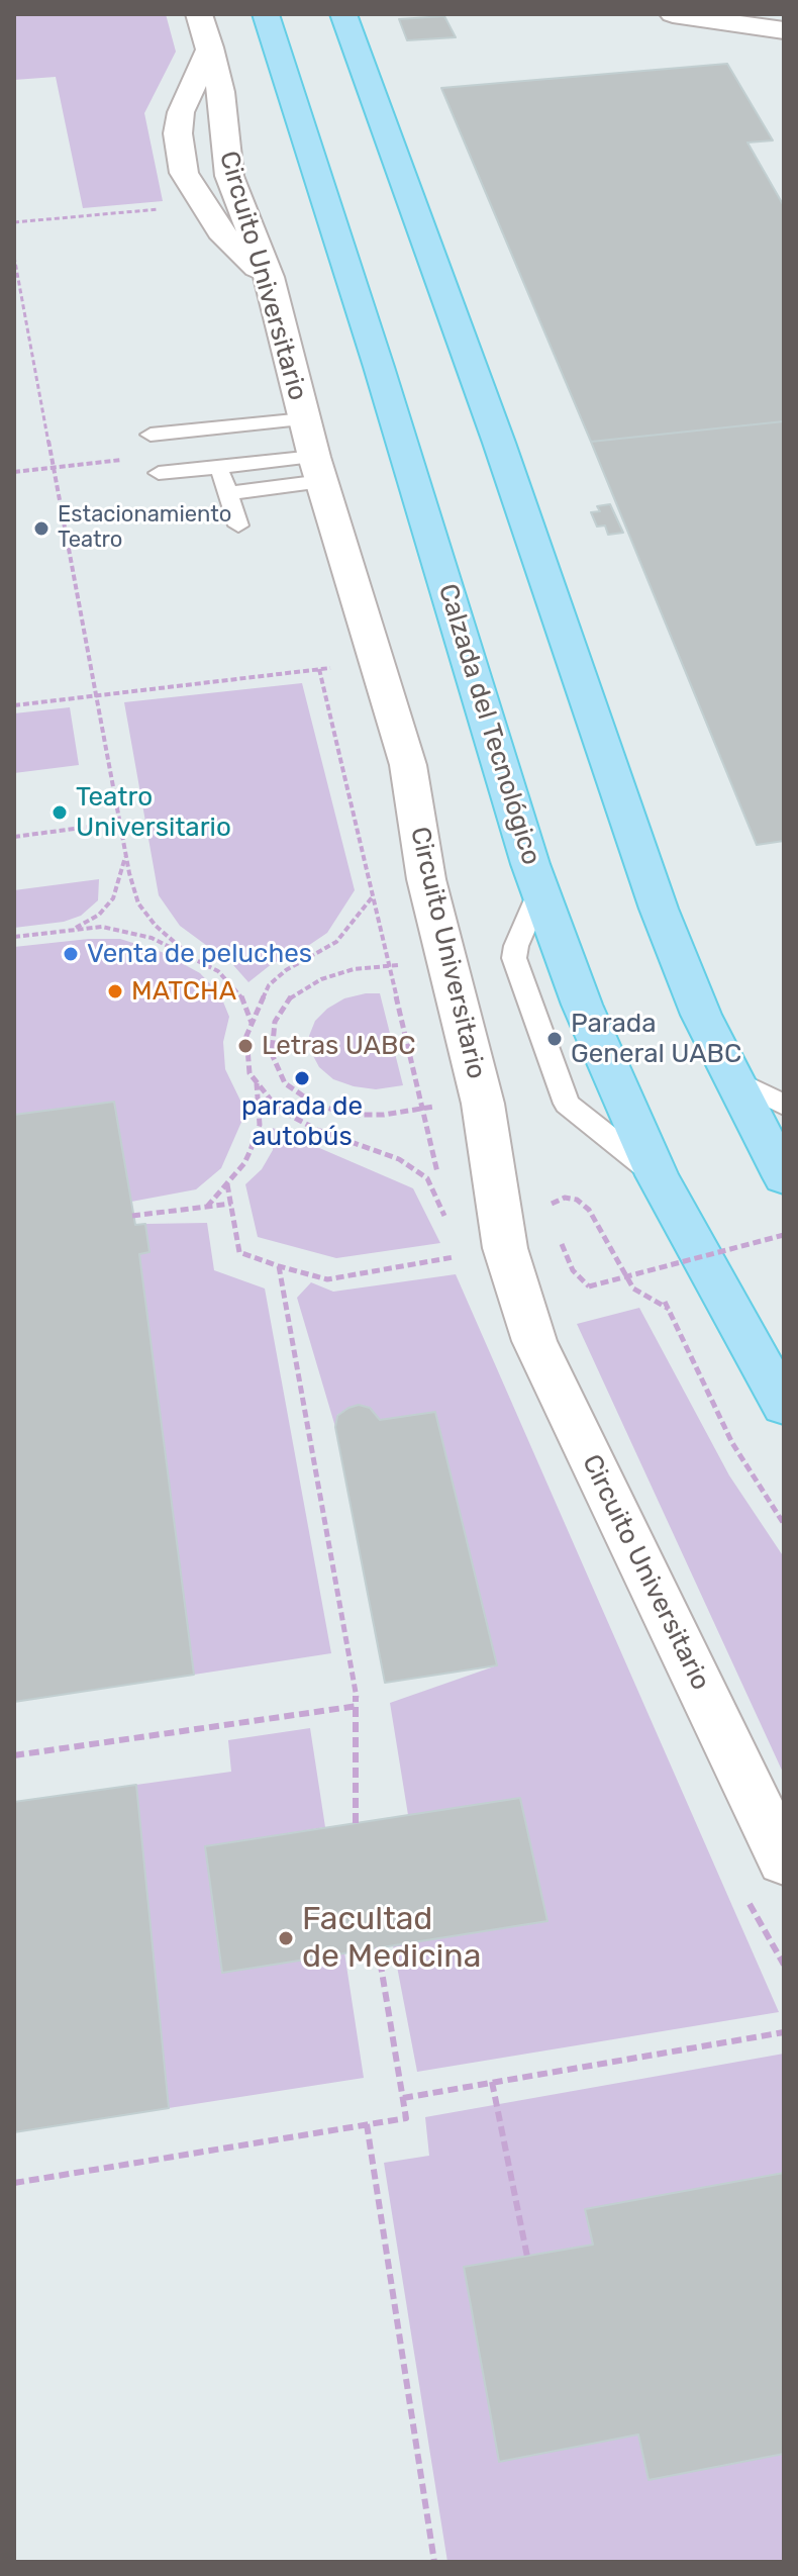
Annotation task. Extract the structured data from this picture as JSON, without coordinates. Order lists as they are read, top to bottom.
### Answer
{
  "streets": {
    "main road": ["Calzada del Tecnológico"],
    "street": ["Circuito Universitario"]
  },
  "places": [
    "Estacionamiento Teatro",
    "Teatro Universitario",
    "Venta de peluches",
    "MATCHA",
    "Parada General UABC",
    "Letras UABC",
    "parada de autobús",
    "Facultad de Medicina"
  ]
}
